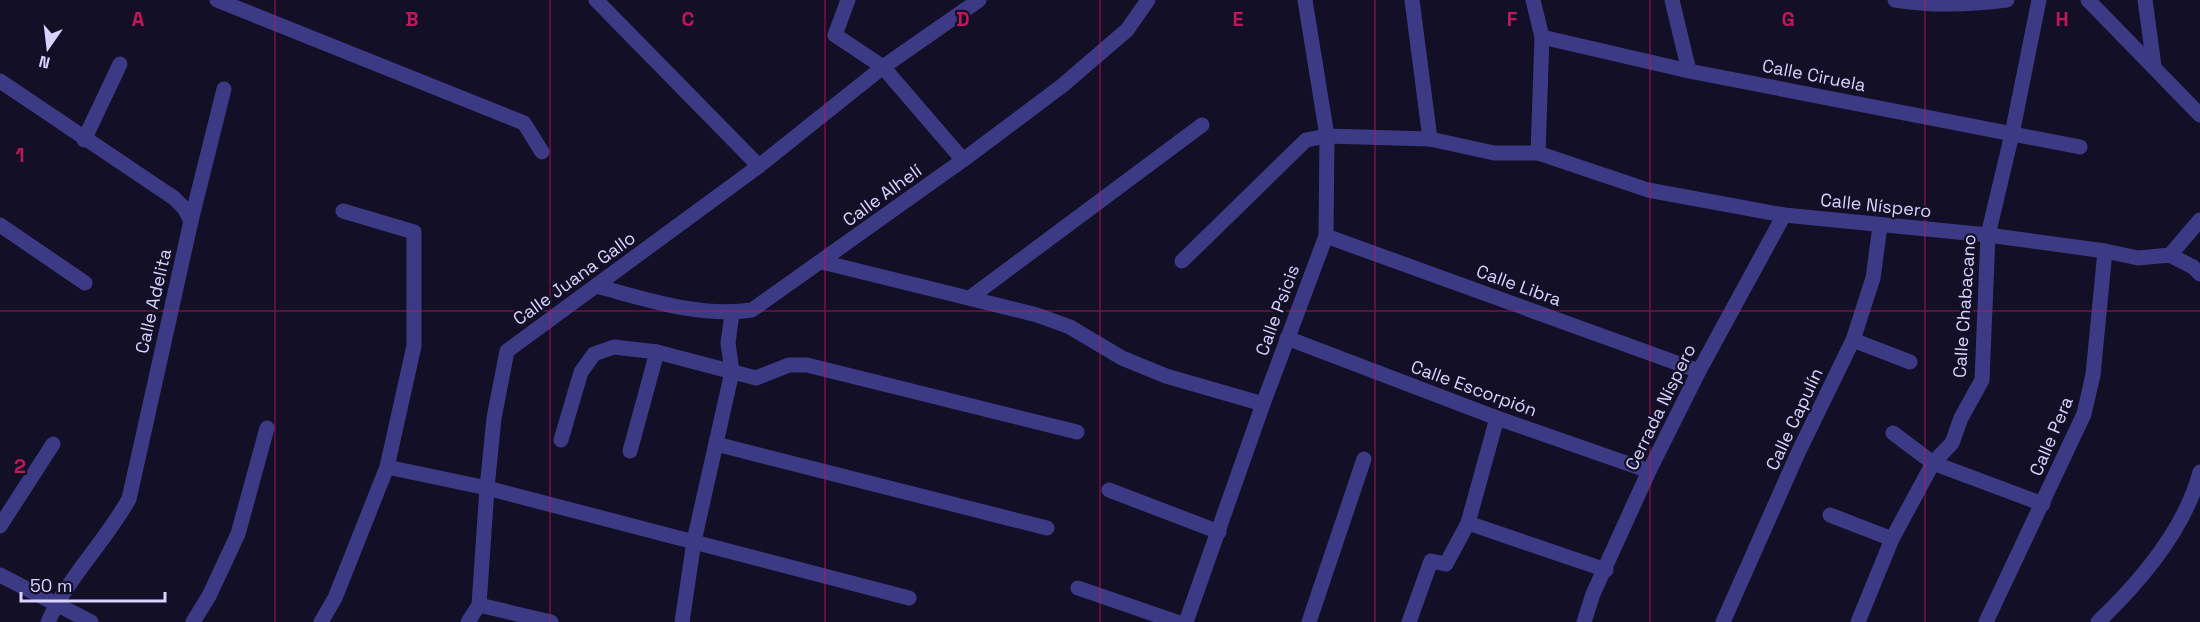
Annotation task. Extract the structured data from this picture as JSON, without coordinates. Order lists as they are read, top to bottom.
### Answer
{
  "streets": {
    "street": [
      "Calle Ciruela",
      "Calle Alhelí",
      "Calle Níspero",
      "Calle Juana Gallo",
      "Calle Libra",
      "Calle Adelita",
      "Calle Chabacano",
      "Calle Psicis",
      "Calle Escorpión",
      "Cerrada Níspero",
      "Calle Capulín",
      "Calle Pera"
    ]
  },
  "crossings": [
    ["Calle Ciruela", "Calle Chabacano"],
    ["Calle Alhelí", "Calle Juana Gallo"],
    ["Calle Níspero", "Calle Chabacano"],
    ["Calle Níspero", "Calle Psicis"],
    ["Calle Níspero", "Cerrada Níspero"],
    ["Calle Níspero", "Calle Capulín"],
    ["Calle Níspero", "Calle Pera"],
    ["Calle Libra", "Calle Psicis"],
    ["Calle Libra", "Cerrada Níspero"],
    ["Calle Psicis", "Calle Escorpión"],
    ["Calle Escorpión", "Cerrada Níspero"]
  ],
  "scale_bar": "50 m",
  "north": "bottom",
  "grid": {
    "columns": [
      "A",
      "B",
      "C",
      "D",
      "E",
      "F",
      "G",
      "H"
    ],
    "rows": ["1", "2"]
  }
}
